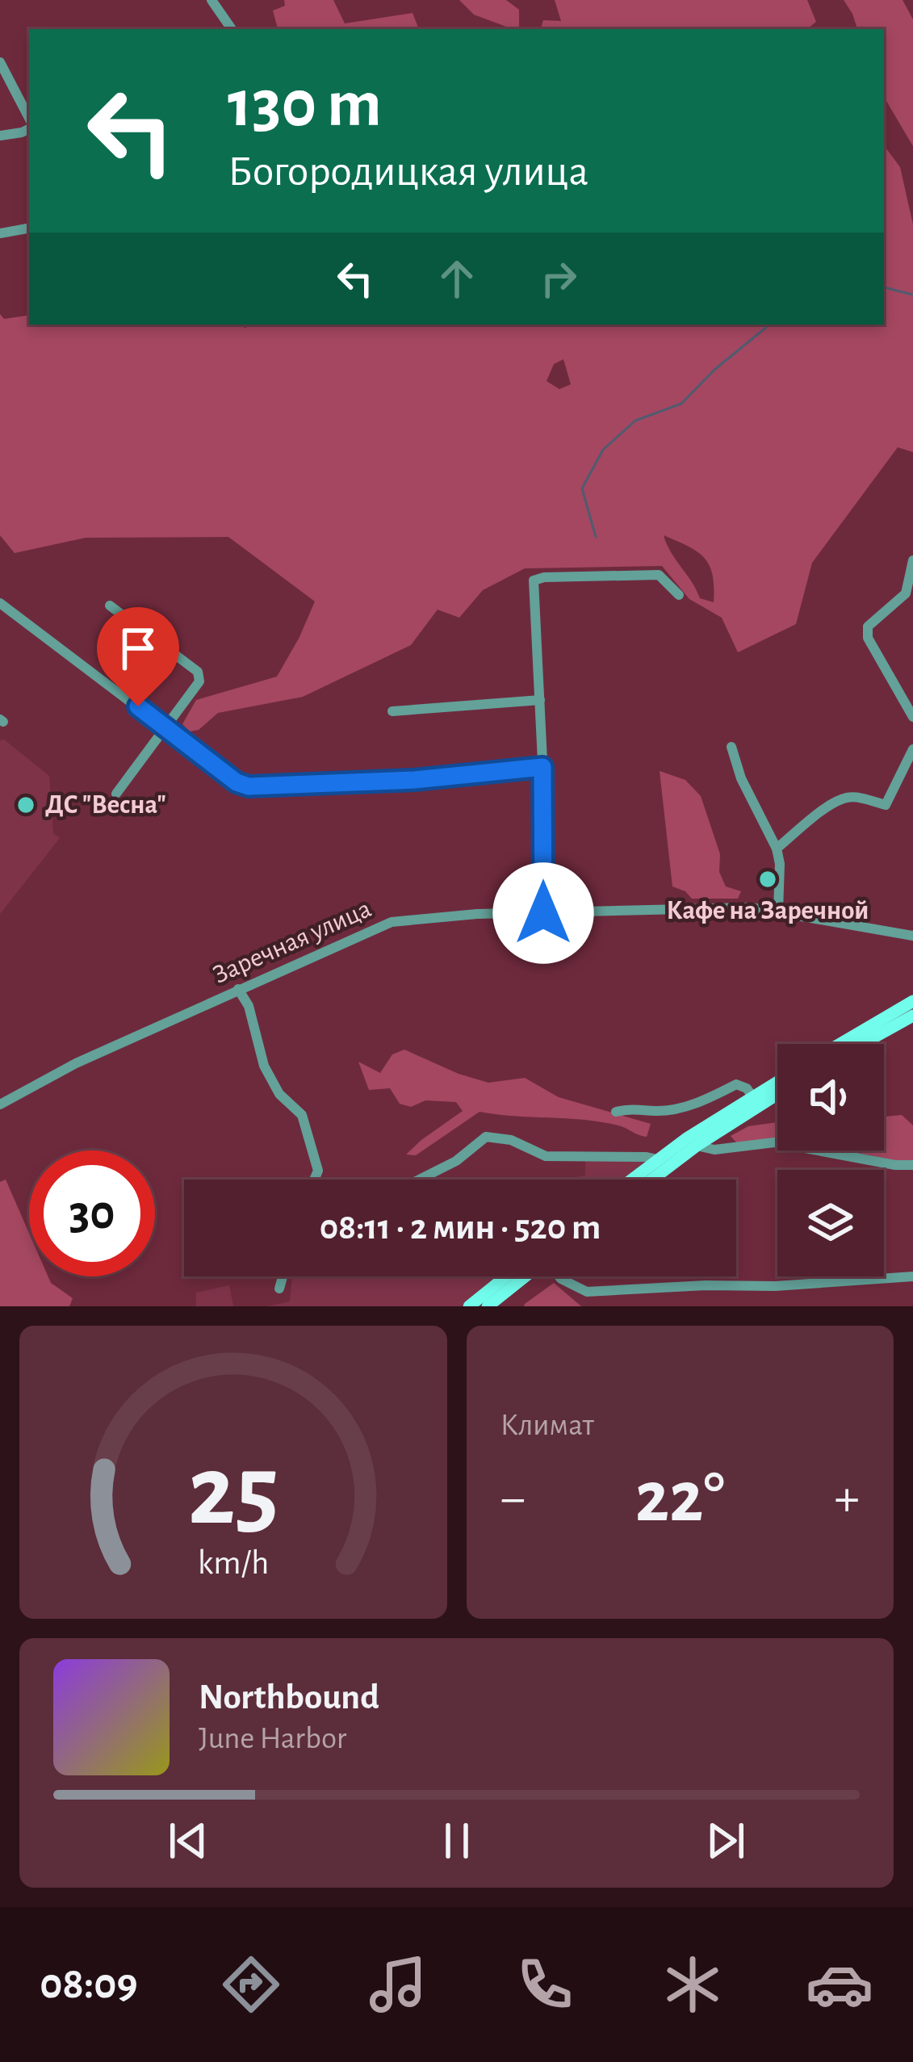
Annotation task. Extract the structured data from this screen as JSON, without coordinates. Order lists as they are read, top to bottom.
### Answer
{
  "streets": {
    "street": ["Заречная улица"]
  },
  "places": ["ДС \"Весна\"", "Кафе на Заречной"],
  "page": {
    "turn": ["130 m", "Богородицкая улица"],
    "limit": "30",
    "trip": "08:11 · 2 мин · 520 m",
    "tile": "Климат",
    "heat": ["−", "22°", "+"],
    "song": ["Northbound", "June Harbor"],
    "tabs": "08:09",
    "gauge": ["25", "km/h"]
  }
}
